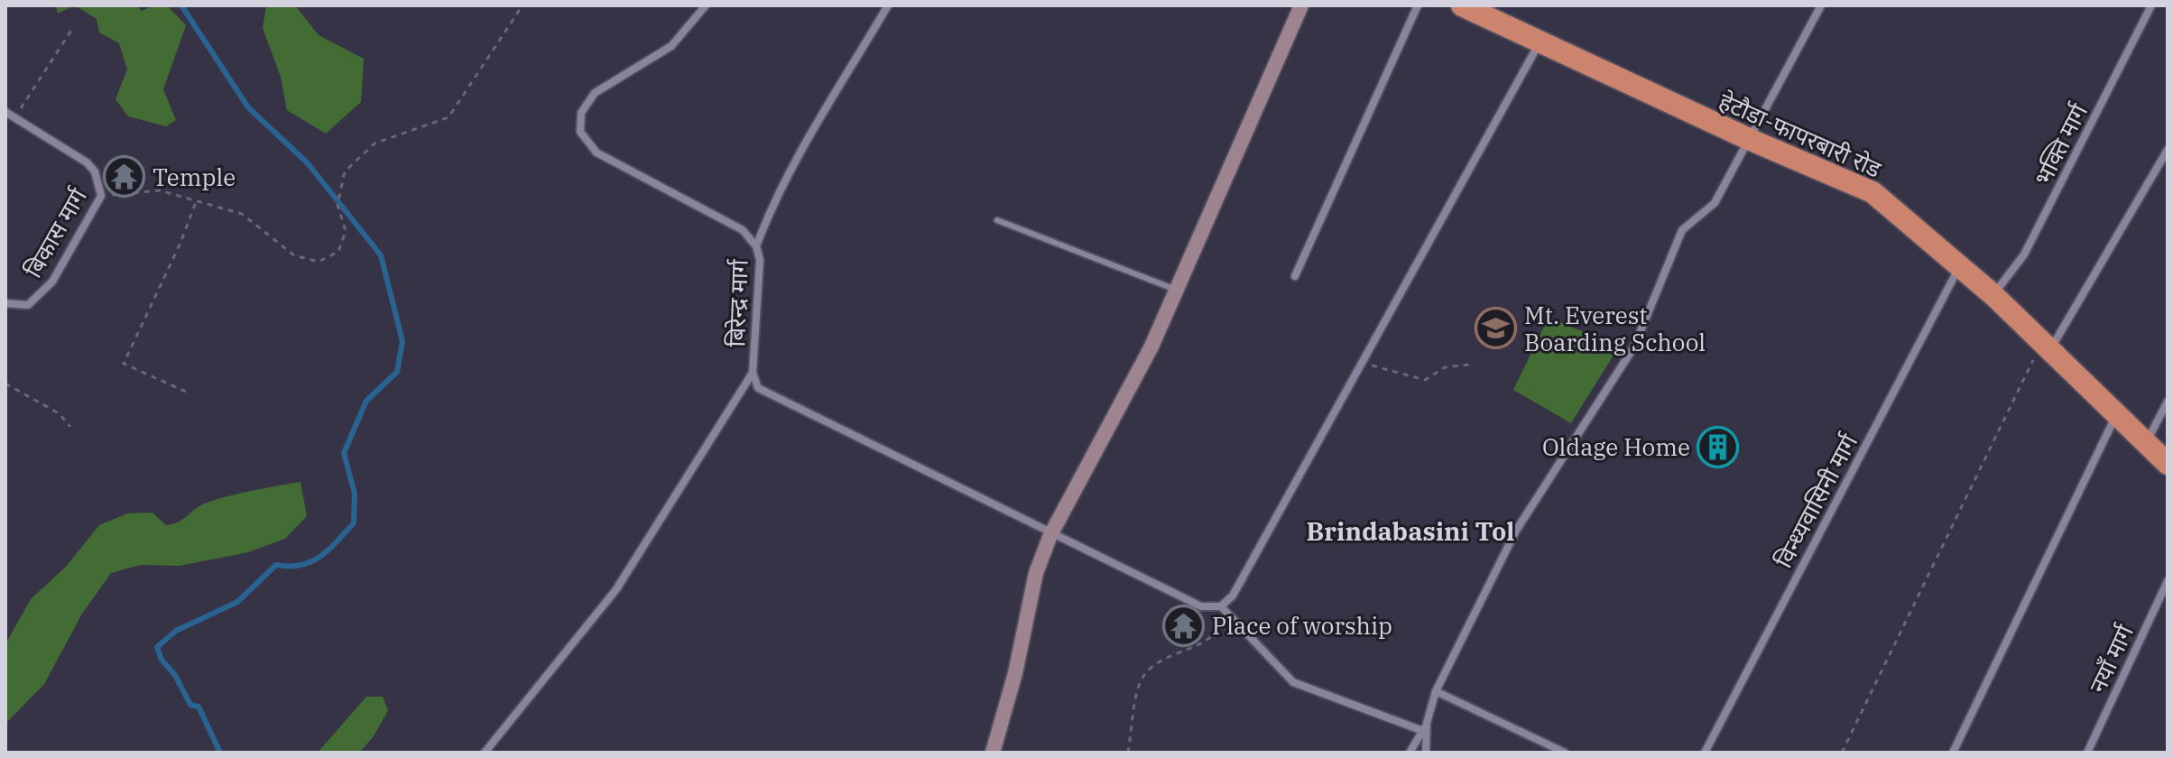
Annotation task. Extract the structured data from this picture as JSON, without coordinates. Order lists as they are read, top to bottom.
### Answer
{
  "streets": {
    "highway": ["हेटौडा-फापरबारी रोड"],
    "street": [
      "भक्ति मार्ग",
      "बिकास मार्ग",
      "बिरेन्द्र मार्ग",
      "विन्ध्यवासिनी मार्ग",
      "नयाँ मार्ग"
    ]
  },
  "crossings": [
    ["हेटौडा-फापरबारी रोड", "भक्ति मार्ग"],
    ["हेटौडा-फापरबारी रोड", "विन्ध्यवासिनी मार्ग"]
  ],
  "districts": ["Brindabasini Tol"],
  "places": {
    "temple": ["Temple", "Place of worship"],
    "school or university": ["Mt. Everest Boarding School"],
    "building": ["Oldage Home"]
  }
}
